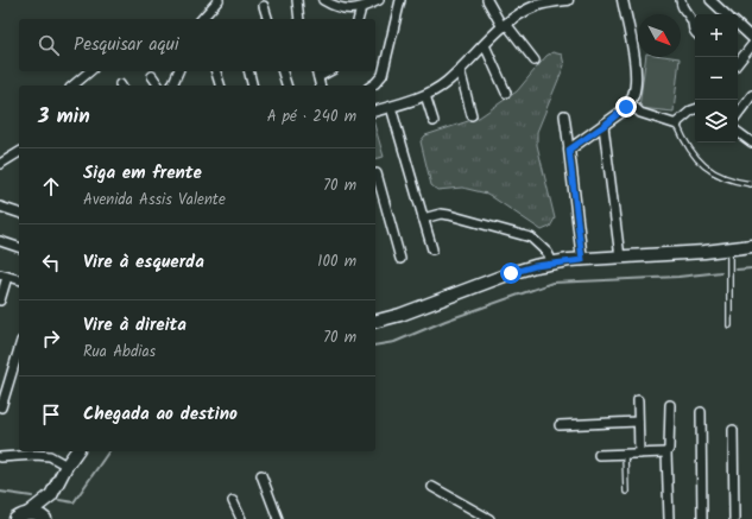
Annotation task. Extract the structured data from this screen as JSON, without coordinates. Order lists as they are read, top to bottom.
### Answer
{
  "north": "bottom right",
  "page": {
    "map_buttons": ["+", "−"],
    "search": "Pesquisar aqui",
    "heading": ["3 min", "A pé · 240 m"],
    "list": [
      ["Siga em frente", "Avenida Assis Valente", "70 m"],
      ["Vire à esquerda", "100 m"],
      ["Vire à direita", "Rua Abdias", "70 m"],
      "Chegada ao destino"
    ]
  }
}
